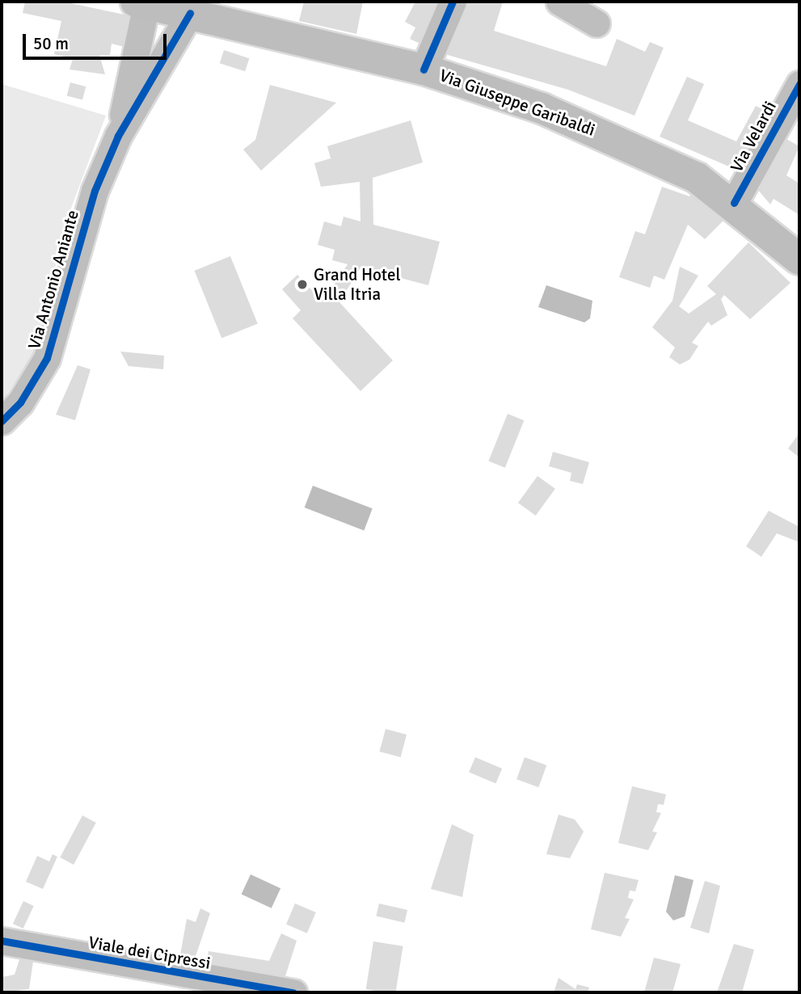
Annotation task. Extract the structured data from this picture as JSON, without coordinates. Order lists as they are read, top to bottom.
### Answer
{
  "streets": {
    "main road": ["Via Giuseppe Garibaldi"],
    "street": ["Via Velardi", "Via Antonio Aniante", "Viale dei Cipressi"]
  },
  "crossings": [
    ["Via Giuseppe Garibaldi", "Via Velardi"]
  ],
  "places": ["Grand Hotel Villa Itria"],
  "scale_bar": "50 m"
}
